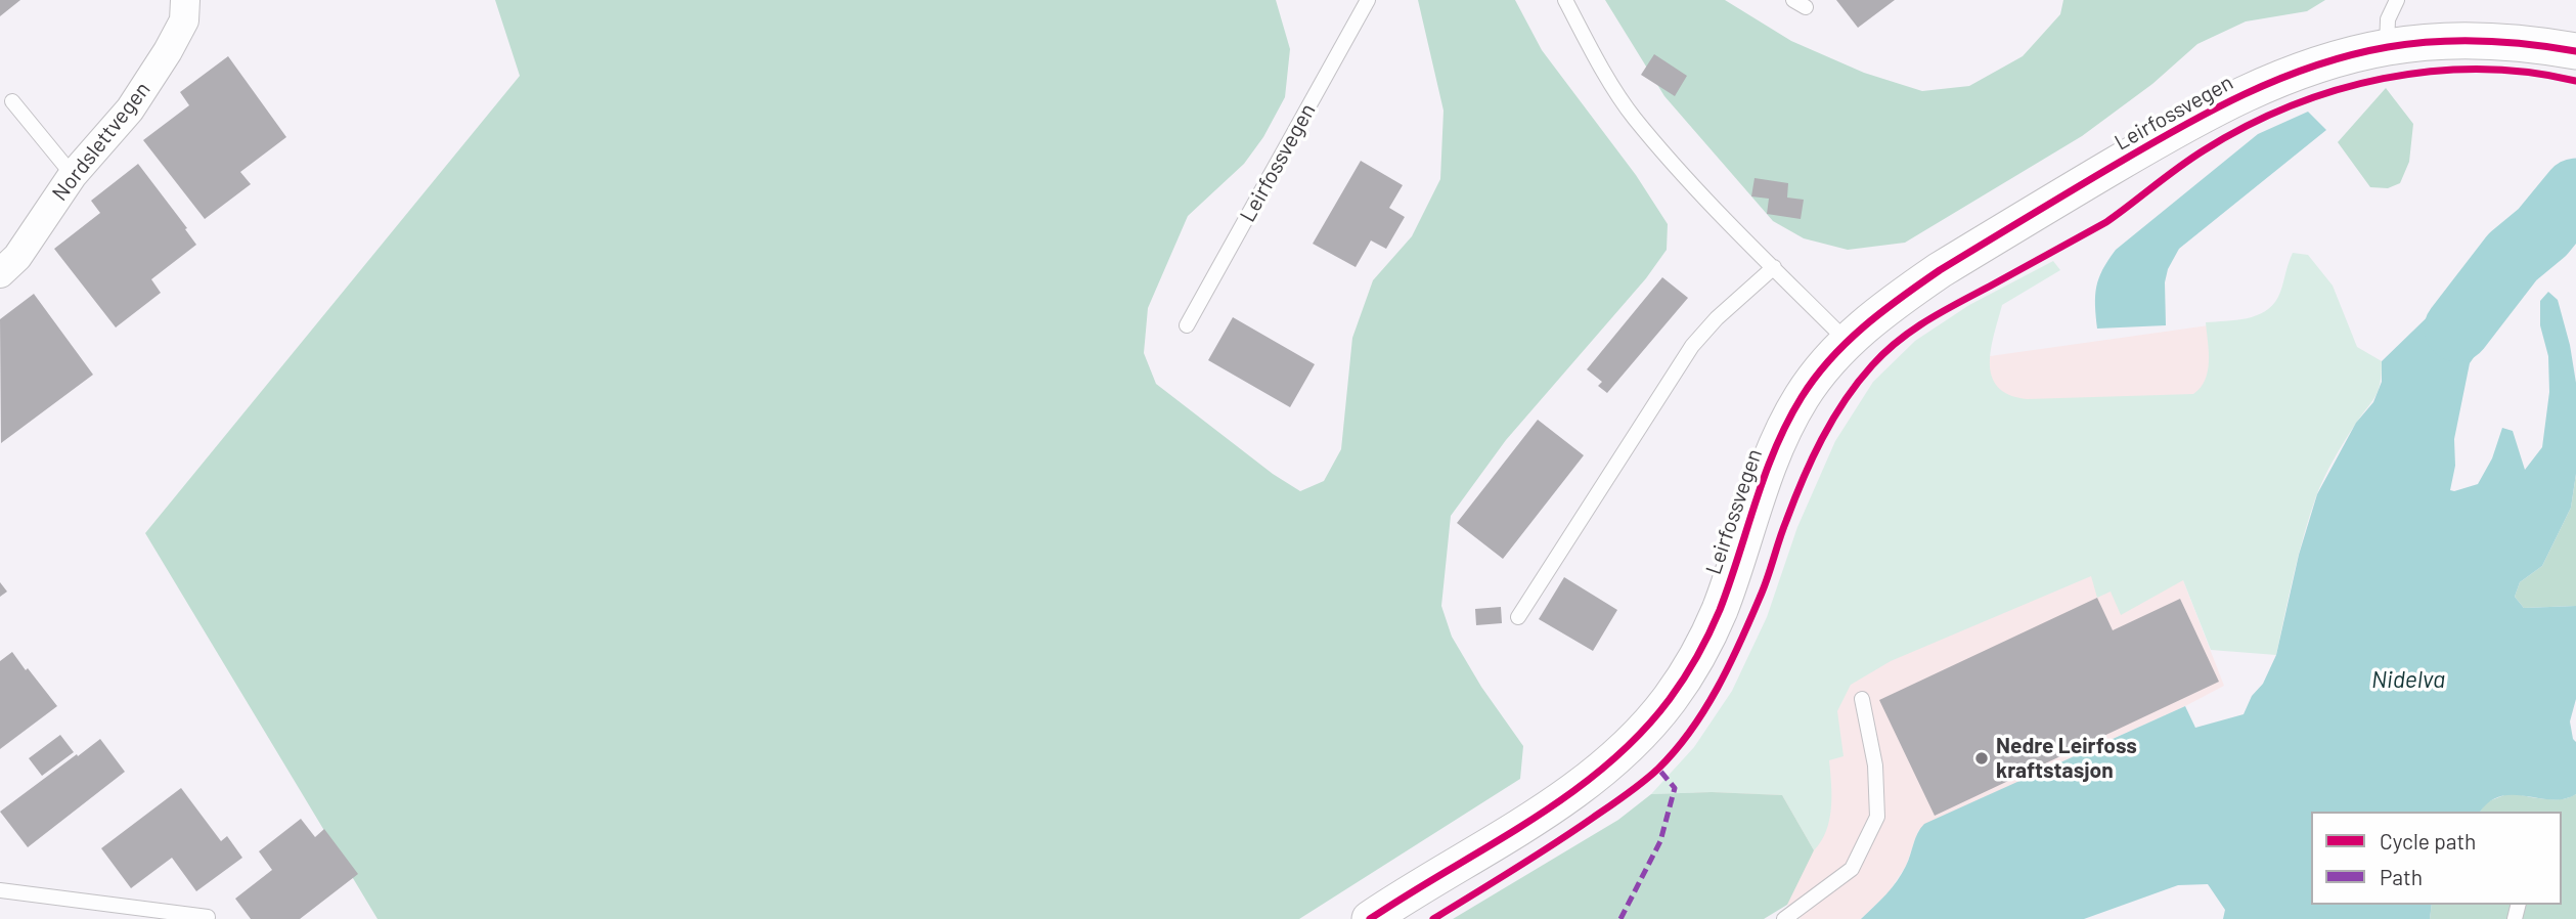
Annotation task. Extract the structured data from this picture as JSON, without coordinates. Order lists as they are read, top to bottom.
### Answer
{
  "streets": {
    "street": ["Leirfossvegen", "Nordslettvegen"]
  },
  "water": ["Nidelva"],
  "places": ["Nedre Leirfoss kraftstasjon"],
  "legend": ["Cycle path", "Path"]
}
